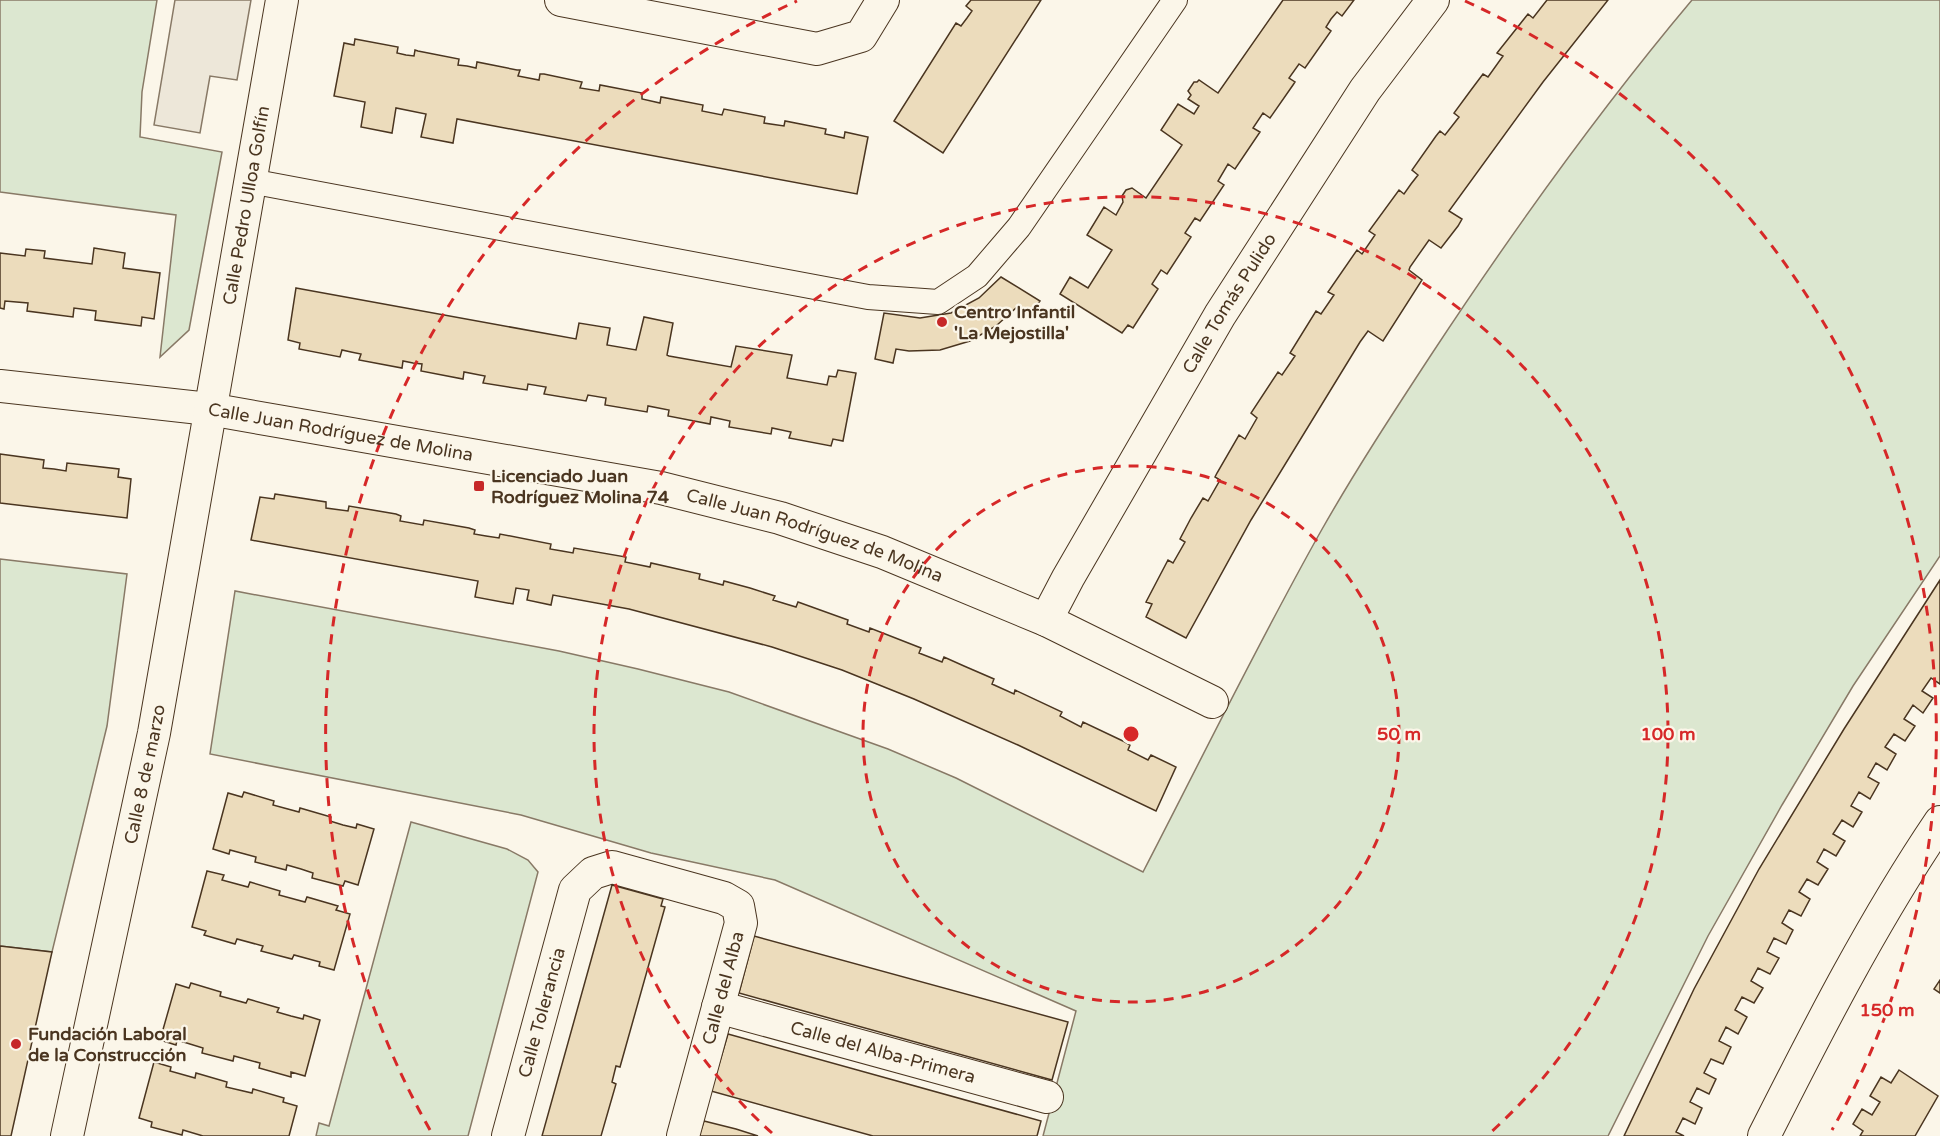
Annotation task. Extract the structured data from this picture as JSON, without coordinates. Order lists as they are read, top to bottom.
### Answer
{
  "streets": {
    "street": [
      "Calle Pedro Ulloa Golfín",
      "Calle Tomás Pulido",
      "Calle Juan Rodríguez de Molina",
      "Calle 8 de marzo",
      "Calle del Alba",
      "Calle Tolerancia",
      "Calle del Alba-Primera"
    ]
  },
  "crossings": [
    ["Calle Pedro Ulloa Golfín", "Calle Juan Rodríguez de Molina"],
    ["Calle Pedro Ulloa Golfín", "Calle 8 de marzo"],
    ["Calle Tomás Pulido", "Calle Juan Rodríguez de Molina"],
    ["Calle Juan Rodríguez de Molina", "Calle 8 de marzo"],
    ["Calle del Alba", "Calle Tolerancia"],
    ["Calle del Alba", "Calle del Alba-Primera"]
  ],
  "places": {
    "other": ["Centro Infantil 'La Mejostilla'", "Fundación Laboral de la Construcción"],
    "transit": ["Licenciado Juan Rodríguez Molina 74"]
  },
  "rings": ["50 m", "100 m", "150 m"]
}
